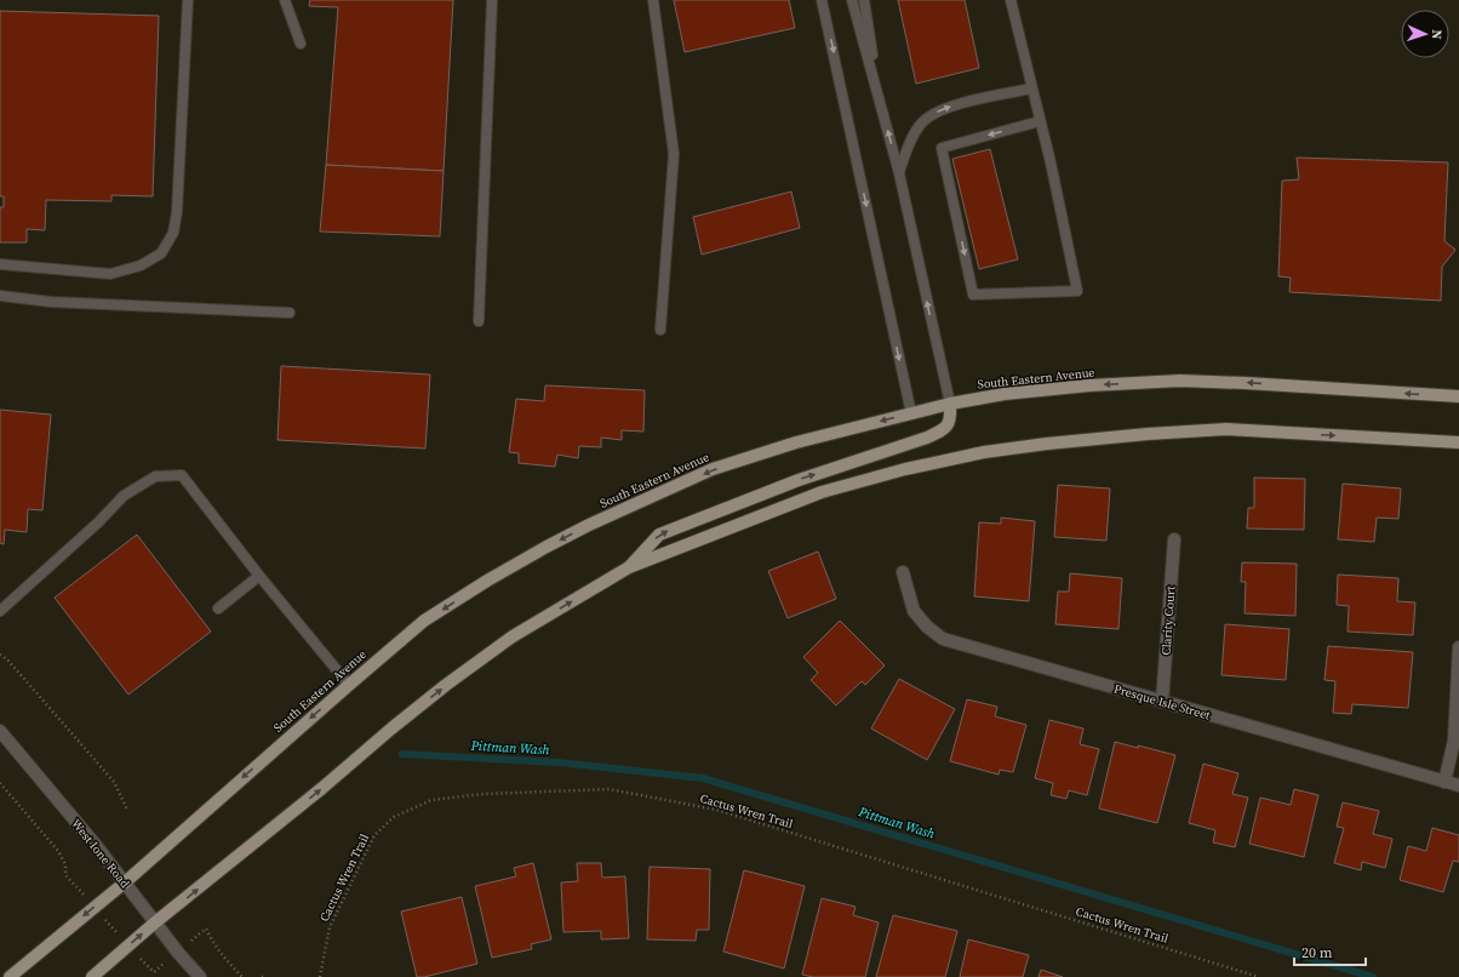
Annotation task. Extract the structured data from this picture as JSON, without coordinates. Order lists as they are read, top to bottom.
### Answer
{
  "streets": {
    "main road": ["South Eastern Avenue"],
    "street": ["Clarity Court", "Presque Isle Street", "West Ione Road"],
    "path": ["Cactus Wren Trail"]
  },
  "crossings": [
    ["South Eastern Avenue", "West Ione Road"],
    ["Clarity Court", "Presque Isle Street"]
  ],
  "water": ["Pittman Wash"],
  "scale_bar": "20 m",
  "north": "right"
}
